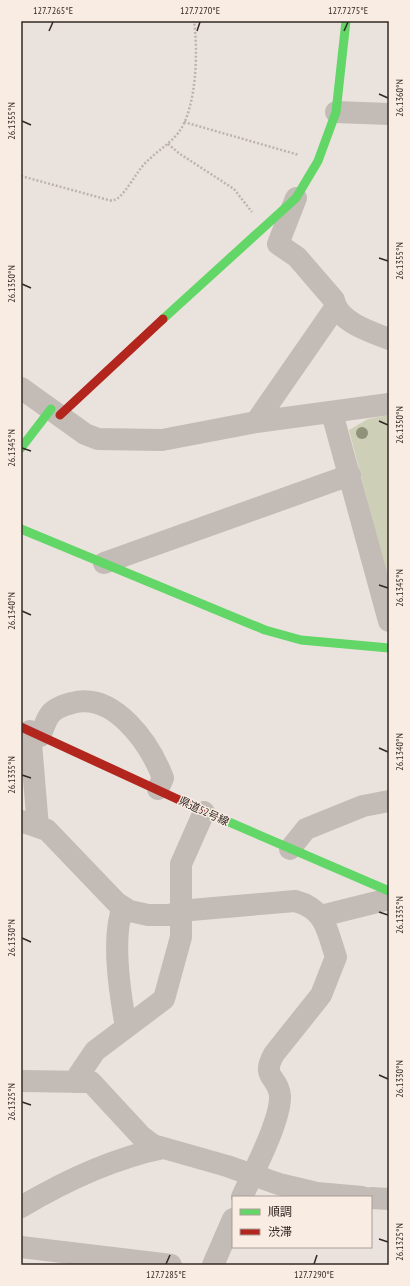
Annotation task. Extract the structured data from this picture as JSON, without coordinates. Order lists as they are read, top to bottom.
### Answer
{
  "streets": {
    "street": ["県道52号線"]
  },
  "legend": ["順調", "渋滞"],
  "coordinates": [
    "127.7265°E",
    "127.7270°E",
    "127.7275°E",
    "26.1360°N",
    "26.1355°N",
    "26.1350°N",
    "26.1345°N",
    "26.1340°N",
    "26.1335°N",
    "26.1330°N",
    "26.1325°N",
    "127.7285°E",
    "127.7290°E"
  ]
}
